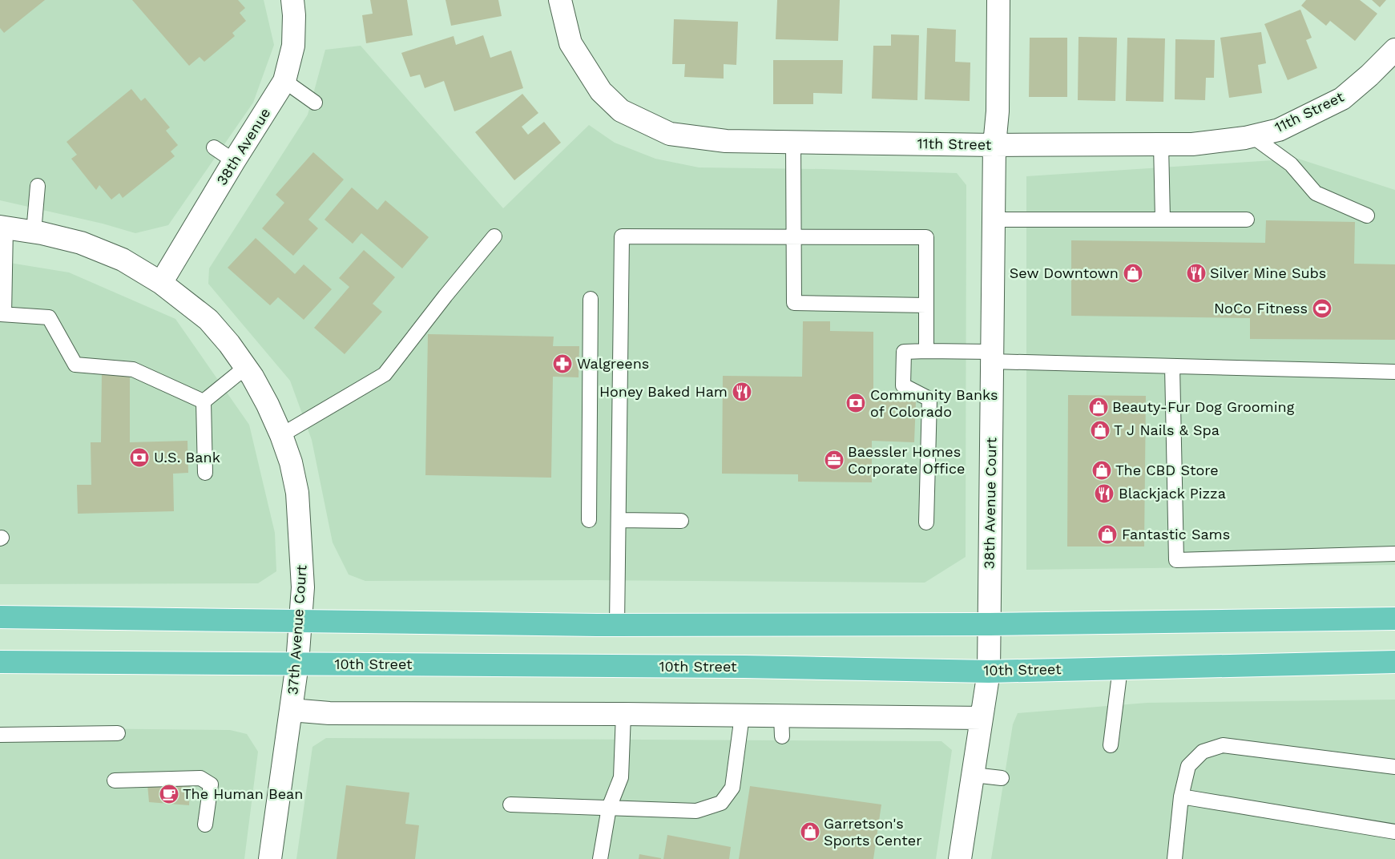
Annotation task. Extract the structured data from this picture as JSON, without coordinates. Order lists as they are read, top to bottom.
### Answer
{
  "streets": {
    "main road": ["10th Street"],
    "street": [
      "11th Street",
      "38th Avenue",
      "38th Avenue Court",
      "37th Avenue Court"
    ]
  },
  "crossings": [
    ["11th Street", "38th Avenue Court"],
    ["38th Avenue", "37th Avenue Court"],
    ["38th Avenue Court", "10th Street"],
    ["37th Avenue Court", "10th Street"]
  ],
  "places": {
    "shop": [
      "Sew Downtown",
      "Beauty-Fur Dog Grooming",
      "T J Nails & Spa",
      "The CBD Store",
      "Fantastic Sams",
      "Garretson's Sports Center"
    ],
    "restaurant": ["Silver Mine Subs", "Honey Baked Ham", "Blackjack Pizza"],
    "sports": ["NoCo Fitness"],
    "pharmacy": ["Walgreens"],
    "bank": ["Community Banks of Colorado", "U.S. Bank"],
    "office": ["Baessler Homes Corporate Office"],
    "cafe": ["The Human Bean"]
  }
}
